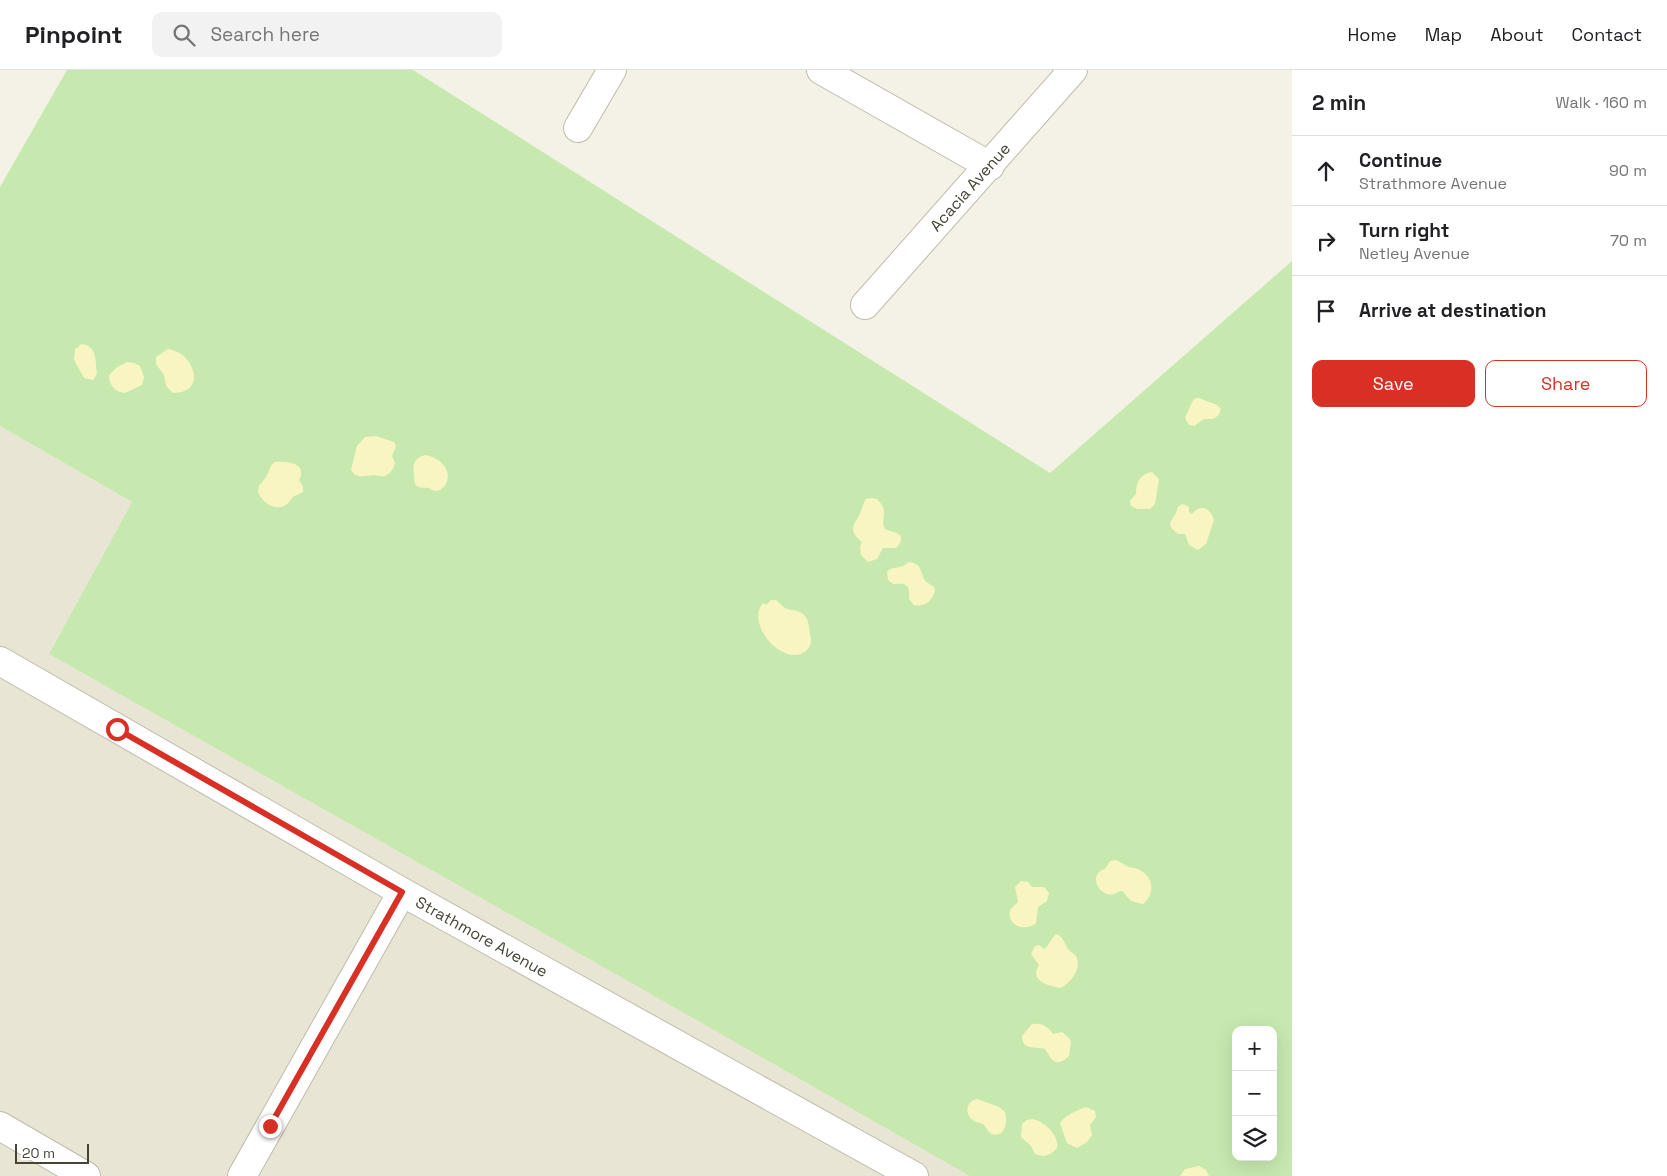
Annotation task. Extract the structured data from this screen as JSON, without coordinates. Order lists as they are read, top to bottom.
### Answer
{
  "streets": {
    "street": ["Acacia Avenue", "Strathmore Avenue"]
  },
  "scale_bar": "20 m",
  "page": {
    "header": "Pinpoint",
    "search": "Search here",
    "nav": [
      "Home",
      "Map",
      "About",
      "Contact"
    ],
    "heading": ["2 min", "Walk · 160 m"],
    "list": [
      ["Continue", "Strathmore Avenue", "90 m"],
      ["Turn right", "Netley Avenue", "70 m"],
      "Arrive at destination"
    ],
    "buttons": ["Save", "Share"],
    "map_buttons": ["+", "−"],
    "scale": "20 m"
  }
}
